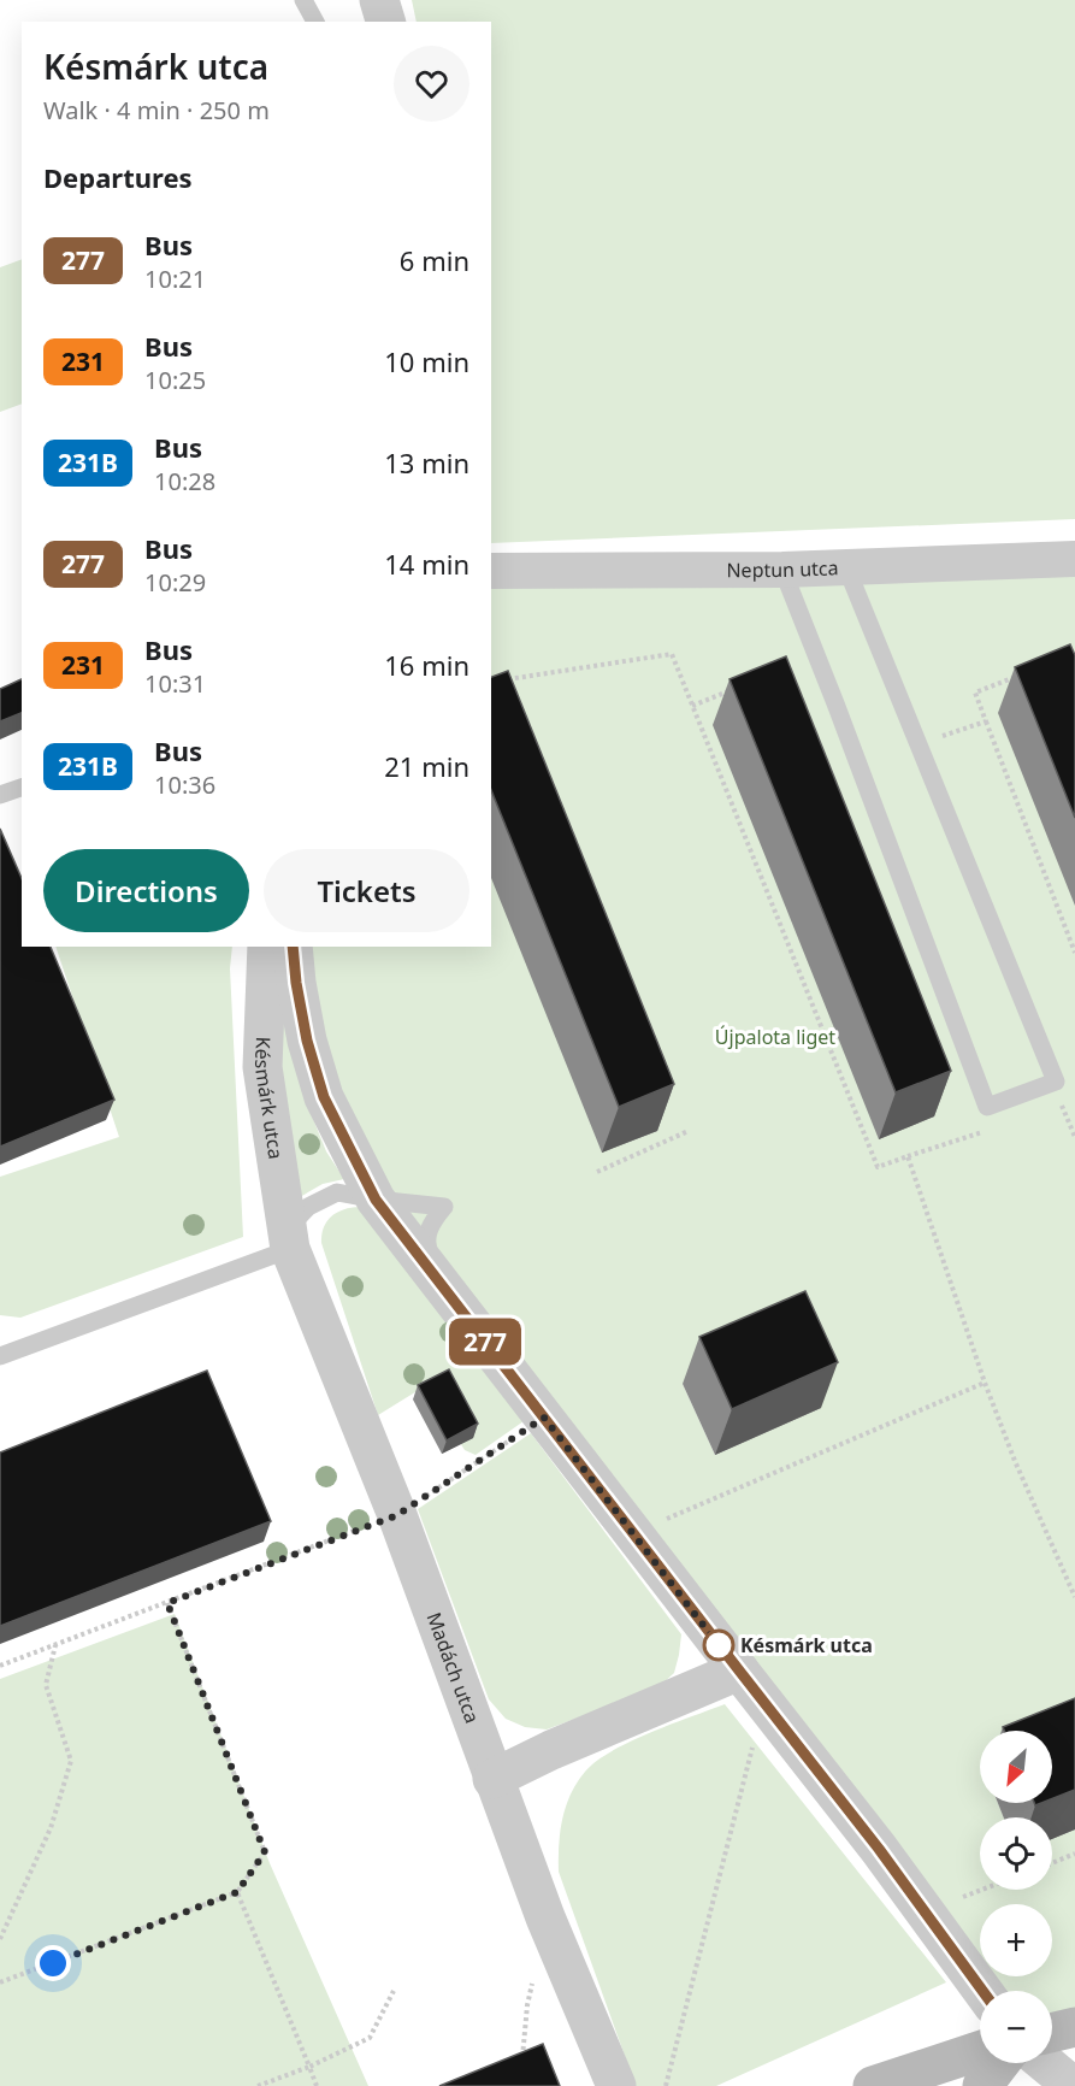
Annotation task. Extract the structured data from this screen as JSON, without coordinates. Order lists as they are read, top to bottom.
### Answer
{
  "streets": {
    "street": ["Neptun utca", "Késmárk utca", "Madách utca"]
  },
  "crossings": [
    ["Késmárk utca", "Madách utca"]
  ],
  "parks": ["Újpalota liget"],
  "places": ["Késmárk utca"],
  "lines": ["bus line 277"],
  "north": "bottom left",
  "page": {
    "on_map": "277",
    "heading": [
      ["Késmárk utca", "Walk · 4 min · 250 m"],
      "Departures"
    ],
    "list": [
      {
        "mark": "277",
        "name": "Bus",
        "note": "10:21",
        "value": "6 min"
      },
      {
        "mark": "231",
        "name": "Bus",
        "note": "10:25",
        "value": "10 min"
      },
      {
        "mark": "231B",
        "name": "Bus",
        "note": "10:28",
        "value": "13 min"
      },
      {
        "mark": "277",
        "name": "Bus",
        "note": "10:29",
        "value": "14 min"
      },
      {
        "mark": "231",
        "name": "Bus",
        "note": "10:31",
        "value": "16 min"
      },
      {
        "mark": "231B",
        "name": "Bus",
        "note": "10:36",
        "value": "21 min"
      }
    ],
    "buttons": ["Directions", "Tickets"],
    "map_buttons": ["+", "−"]
  }
}
